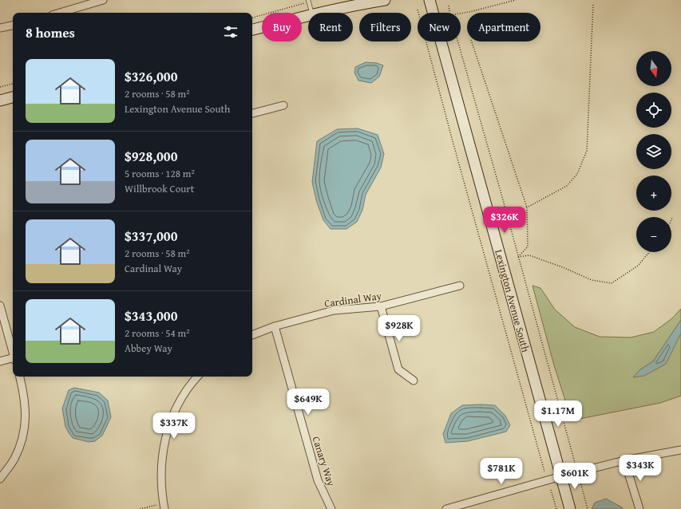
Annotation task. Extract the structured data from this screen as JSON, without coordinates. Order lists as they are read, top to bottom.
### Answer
{
  "streets": {
    "street": ["Cardinal Way", "Lexington Avenue South", "Canary Way"]
  },
  "crossings": [
    ["Cardinal Way", "Canary Way"]
  ],
  "north": "bottom",
  "page": {
    "chip": [
      "Buy",
      "Rent",
      "Filters",
      "New",
      "Apartment"
    ],
    "heading": "8 homes",
    "map_buttons": ["+", "−"],
    "list": [
      {
        "name": "$326,000",
        "note": "2 rooms · 58 m² · Lexington Avenue South"
      },
      {
        "name": "$928,000",
        "note": "5 rooms · 128 m² · Willbrook Court"
      },
      {
        "name": "$337,000",
        "note": "2 rooms · 58 m² · Cardinal Way"
      },
      {
        "name": "$343,000",
        "note": "2 rooms · 54 m² · Abbey Way"
      }
    ],
    "price": [
      "$326K",
      "$928K",
      "$649K",
      "$1.17M",
      "$337K",
      "$343K",
      "$781K",
      "$601K"
    ]
  }
}
